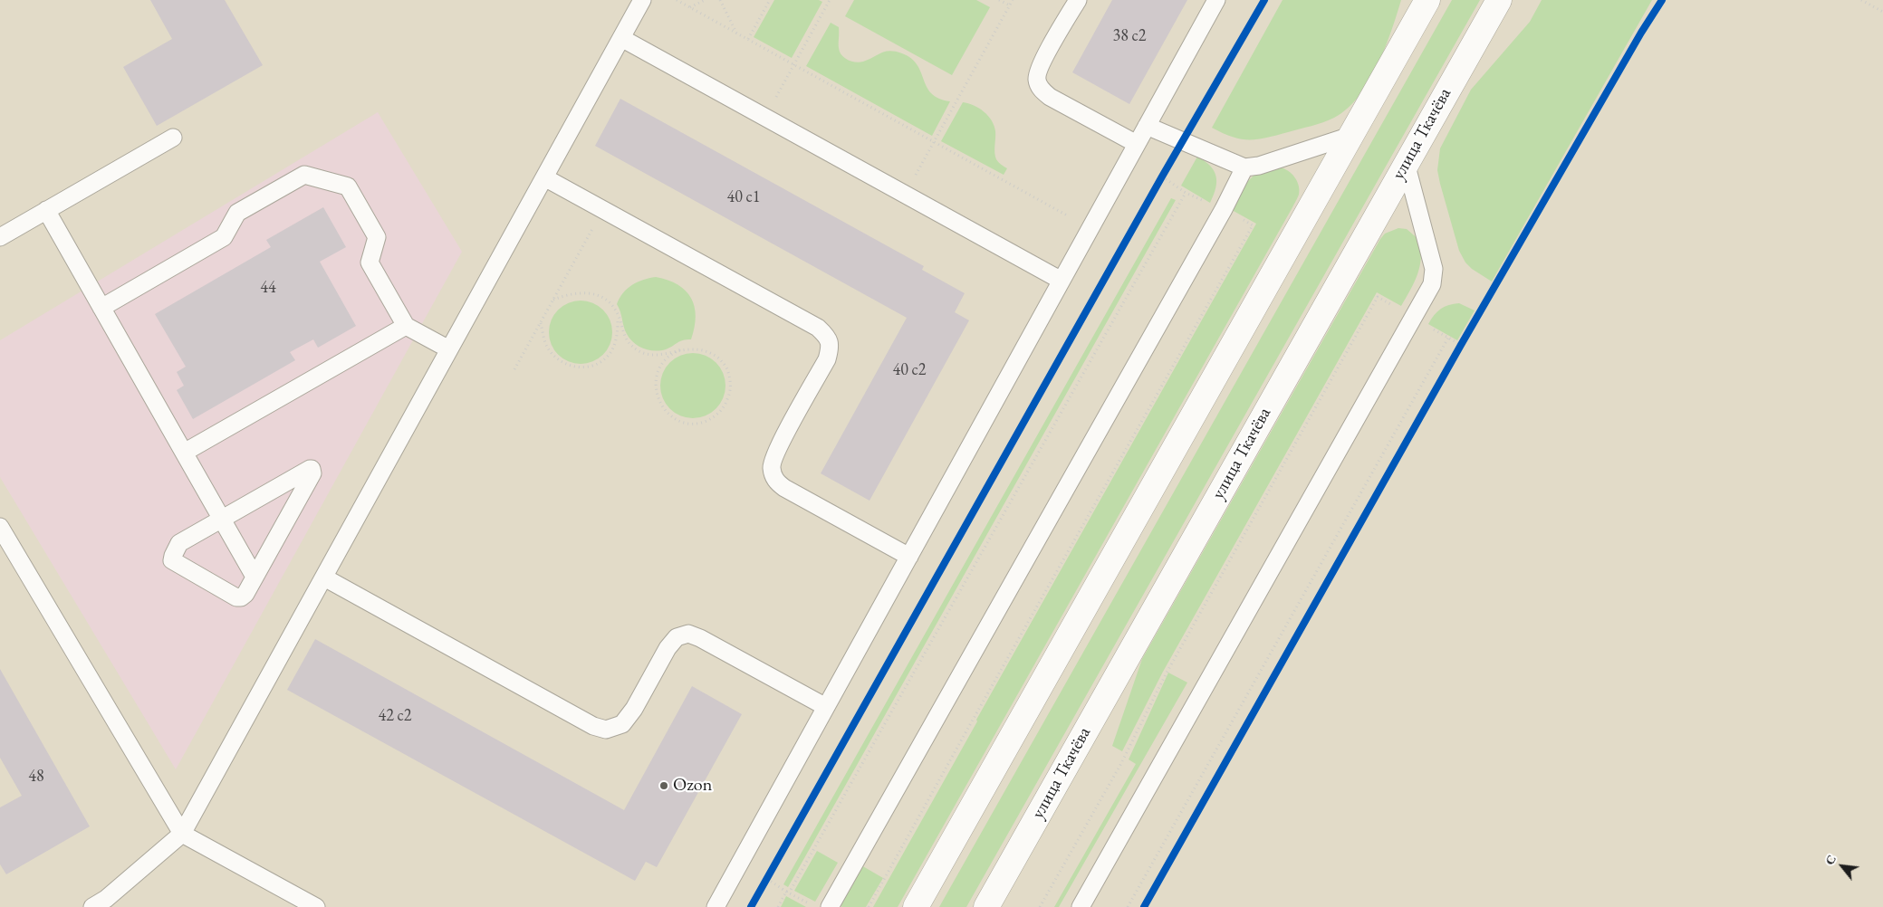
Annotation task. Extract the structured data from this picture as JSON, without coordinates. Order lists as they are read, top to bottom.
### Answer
{
  "streets": {
    "street": ["улица Ткачёва"]
  },
  "places": ["Ozon"],
  "house_numbers": [
    "38 с2",
    "40 с1",
    "44",
    "40 с2",
    "42 с2",
    "48"
  ],
  "north": "top left"
}
